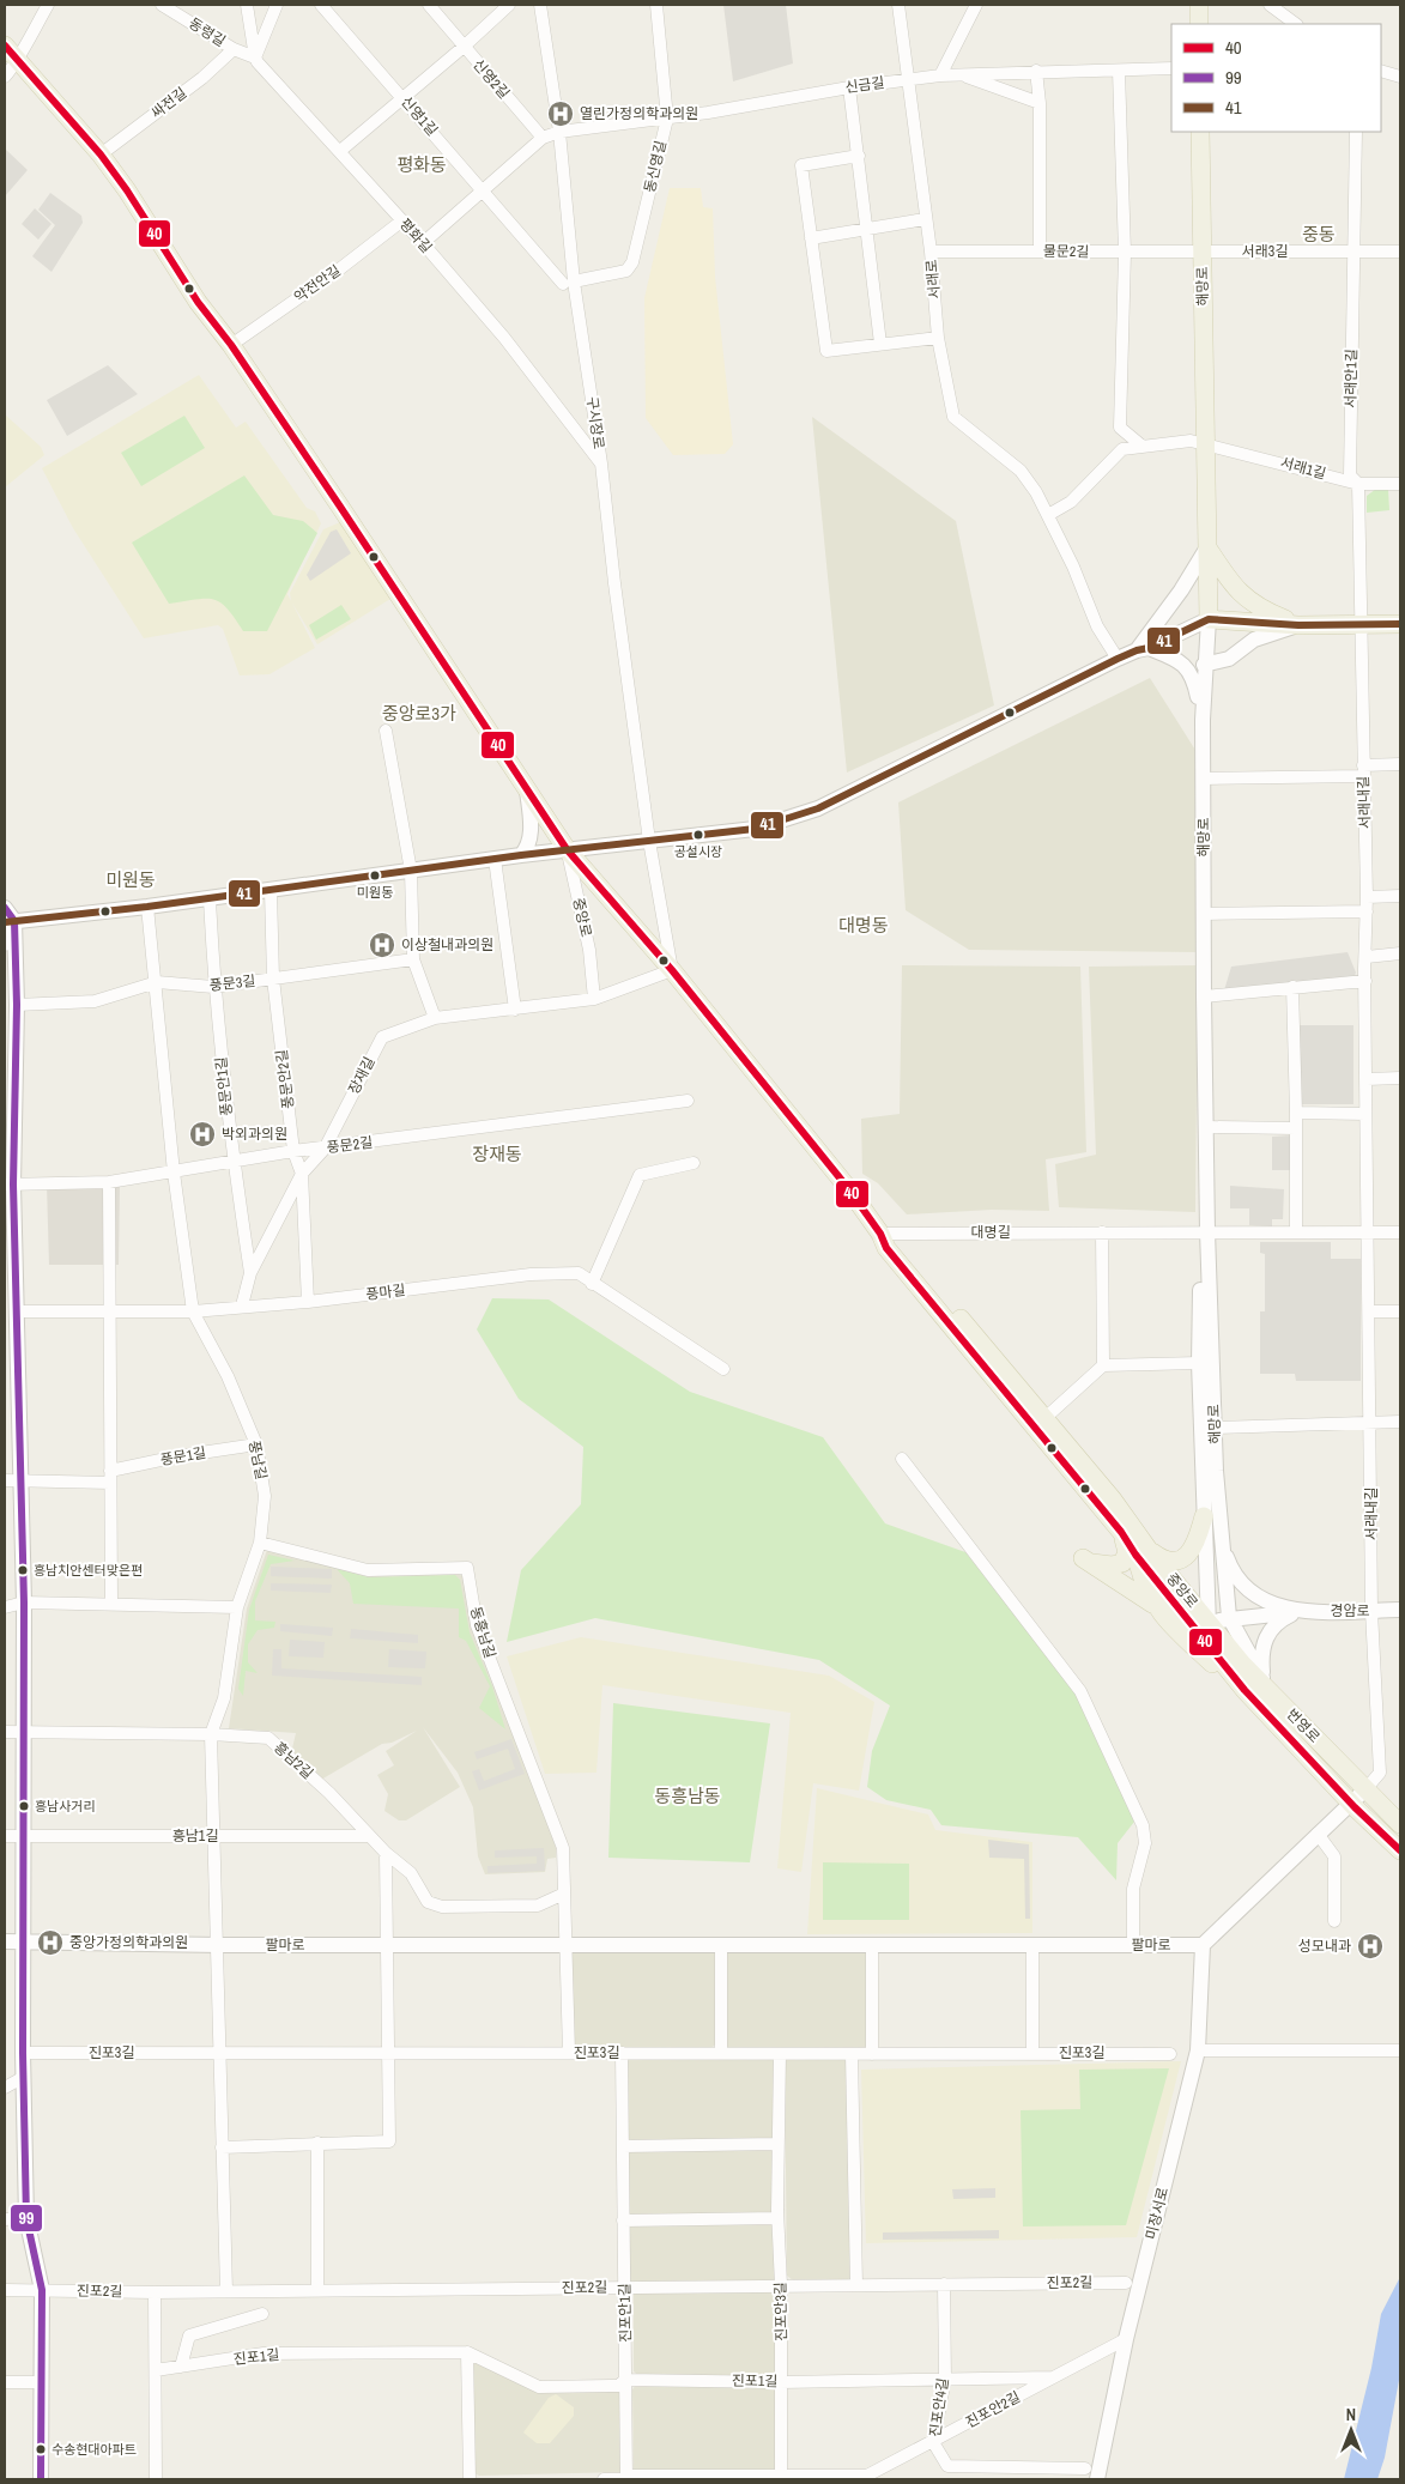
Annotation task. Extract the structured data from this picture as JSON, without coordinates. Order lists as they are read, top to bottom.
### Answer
{
  "streets": {
    "main road": ["해망로", "중앙로", "번영로"],
    "street": [
      "동령길",
      "신영2길",
      "신금길",
      "싸전길",
      "신영1길",
      "동신영길",
      "평화길",
      "물문2길",
      "서래3길",
      "서래로",
      "약전안길",
      "서래안1길",
      "구시장로",
      "서래1길",
      "서래내길",
      "풍문3길",
      "장재길",
      "풍문안2길",
      "풍문안1길",
      "풍문2길",
      "대명길",
      "풍마길",
      "풍문1길",
      "풍남길",
      "경암로",
      "동흥남길",
      "흥남2길",
      "흥남1길",
      "팔마로",
      "진포3길",
      "미장서로",
      "진포2길",
      "진포안3길",
      "진포안1길",
      "진포1길",
      "진포안4길",
      "진포안2길"
    ]
  },
  "crossings": [
    ["동령길", "싸전길"],
    ["동령길", "평화길"],
    ["신금길", "동신영길"],
    ["신금길", "서래로"],
    ["신금길", "구시장로"],
    ["싸전길", "중앙로"],
    ["신영1길", "동신영길"],
    ["신영1길", "구시장로"],
    ["동신영길", "구시장로"],
    ["평화길", "약전안길"],
    ["평화길", "구시장로"],
    ["물문2길", "서래3길"],
    ["물문2길", "서래로"],
    ["물문2길", "해망로"],
    ["서래3길", "해망로"],
    ["서래3길", "서래안1길"],
    ["약전안길", "중앙로"],
    ["해망로", "서래1길"],
    ["해망로", "중앙로"],
    ["해망로", "대명길"],
    ["해망로", "번영로"],
    ["서래안1길", "서래1길"],
    ["서래안1길", "서래내길"],
    ["구시장로", "중앙로"],
    ["서래내길", "경암로"],
    ["서래내길", "번영로"],
    ["중앙로", "장재길"],
    ["중앙로", "대명길"],
    ["중앙로", "번영로"],
    ["풍문3길", "풍문안2길"],
    ["풍문3길", "풍문안1길"],
    ["풍문3길", "풍남길"],
    ["장재길", "풍문안2길"],
    ["장재길", "풍문안1길"],
    ["장재길", "풍문2길"],
    ["장재길", "풍마길"],
    ["풍문안2길", "풍문2길"],
    ["풍문안2길", "풍마길"],
    ["풍문안1길", "풍문2길"],
    ["풍문2길", "풍남길"],
    ["풍마길", "풍남길"],
    ["풍문1길", "풍남길"],
    ["풍남길", "동흥남길"],
    ["풍남길", "흥남2길"],
    ["풍남길", "흥남1길"],
    ["풍남길", "팔마로"],
    ["풍남길", "진포3길"],
    ["풍남길", "진포2길"],
    ["동흥남길", "흥남2길"],
    ["동흥남길", "팔마로"],
    ["흥남2길", "흥남1길"],
    ["팔마로", "미장서로"],
    ["진포3길", "진포안3길"],
    ["진포3길", "진포안1길"],
    ["미장서로", "진포안2길"],
    ["진포2길", "진포안3길"],
    ["진포2길", "진포안1길"],
    ["진포2길", "진포안4길"],
    ["진포안3길", "진포1길"],
    ["진포안1길", "진포1길"],
    ["진포1길", "진포안4길"],
    ["진포1길", "진포안2길"],
    ["진포안4길", "진포안2길"]
  ],
  "districts": [
    "평화동",
    "중동",
    "중앙로3가",
    "미원동",
    "대명동",
    "장재동",
    "동흥남동"
  ],
  "places": {
    "hospital": [
      "열린가정의학과의원",
      "이상철내과의원",
      "박외과의원",
      "중앙가정의학과의원",
      "성모내과"
    ],
    "other": [
      "공설시장",
      "미원동",
      "흥남치안센터맞은편",
      "흥남사거리",
      "수송현대아파트"
    ]
  },
  "lines": ["transit line 40", "transit line 41", "transit line 99"],
  "legend": ["40", "99", "41"],
  "north": "top"
}
